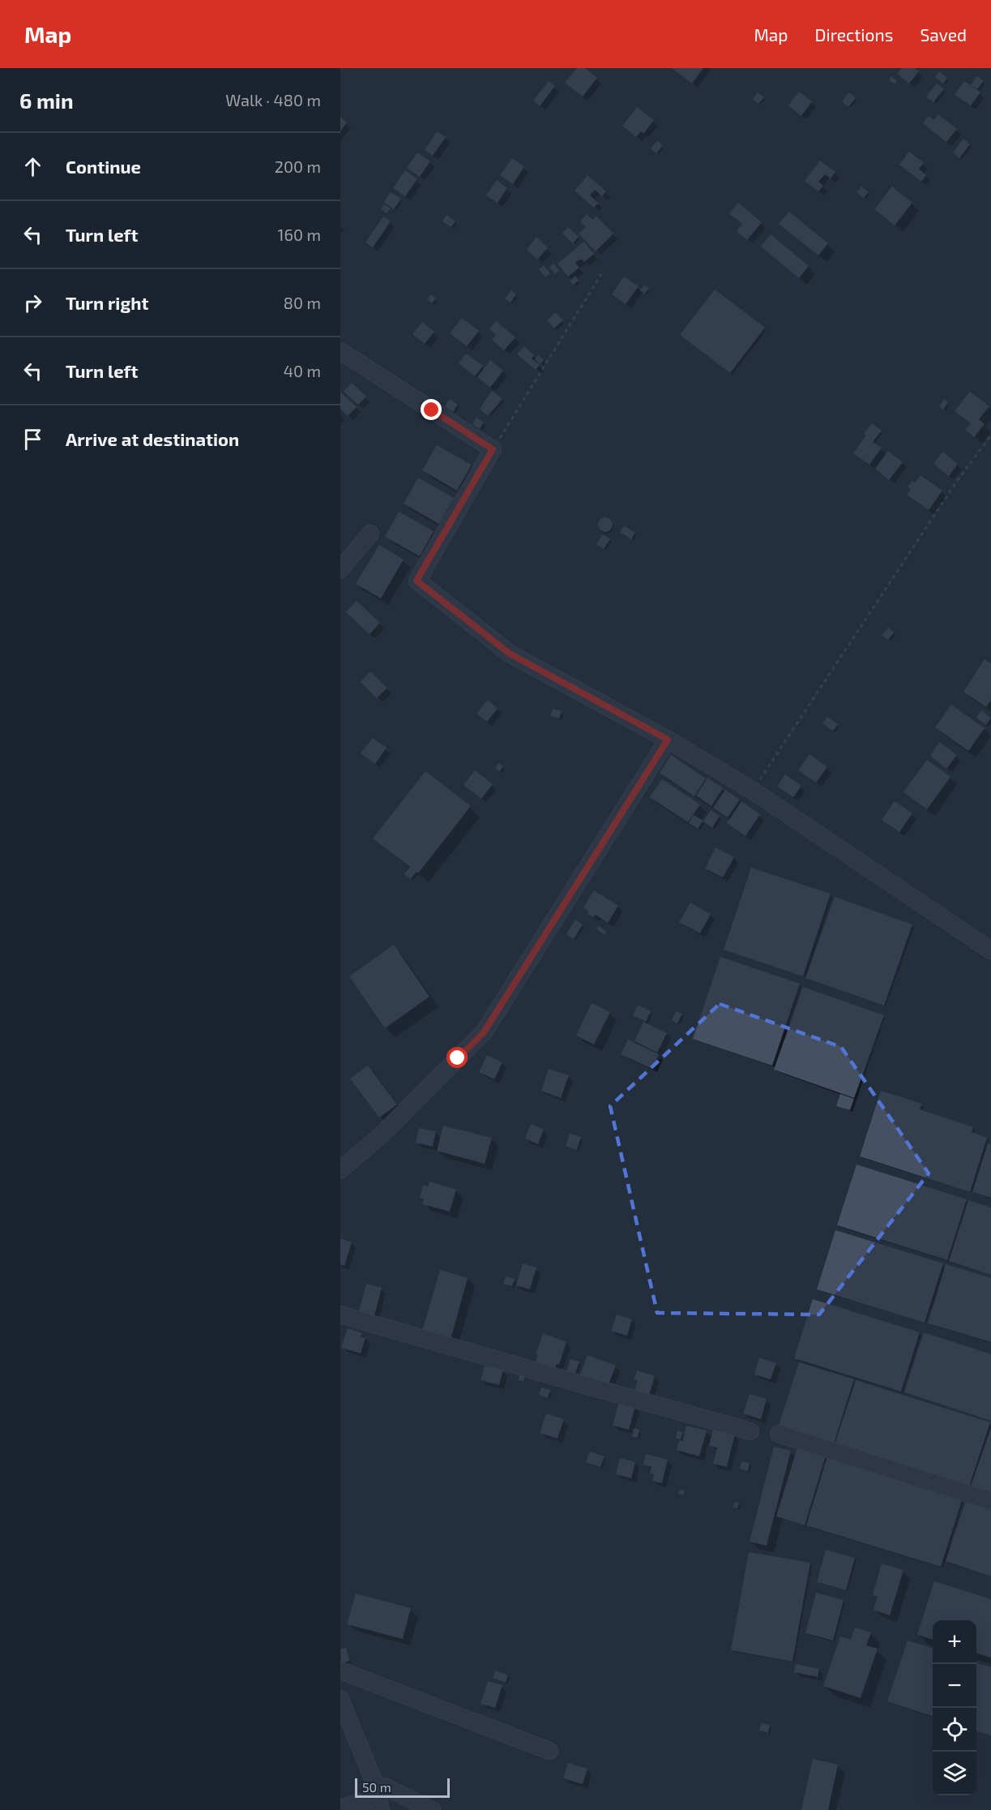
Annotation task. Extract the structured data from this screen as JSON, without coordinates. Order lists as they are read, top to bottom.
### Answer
{
  "scale_bar": "50 m",
  "page": {
    "header": "Map",
    "nav": ["Map", "Directions", "Saved"],
    "heading": ["6 min", "Walk · 480 m"],
    "list": [
      ["Continue", "200 m"],
      ["Turn left", "160 m"],
      ["Turn right", "80 m"],
      ["Turn left", "40 m"],
      "Arrive at destination"
    ],
    "map_buttons": ["+", "−"],
    "scale": "50 m"
  }
}
